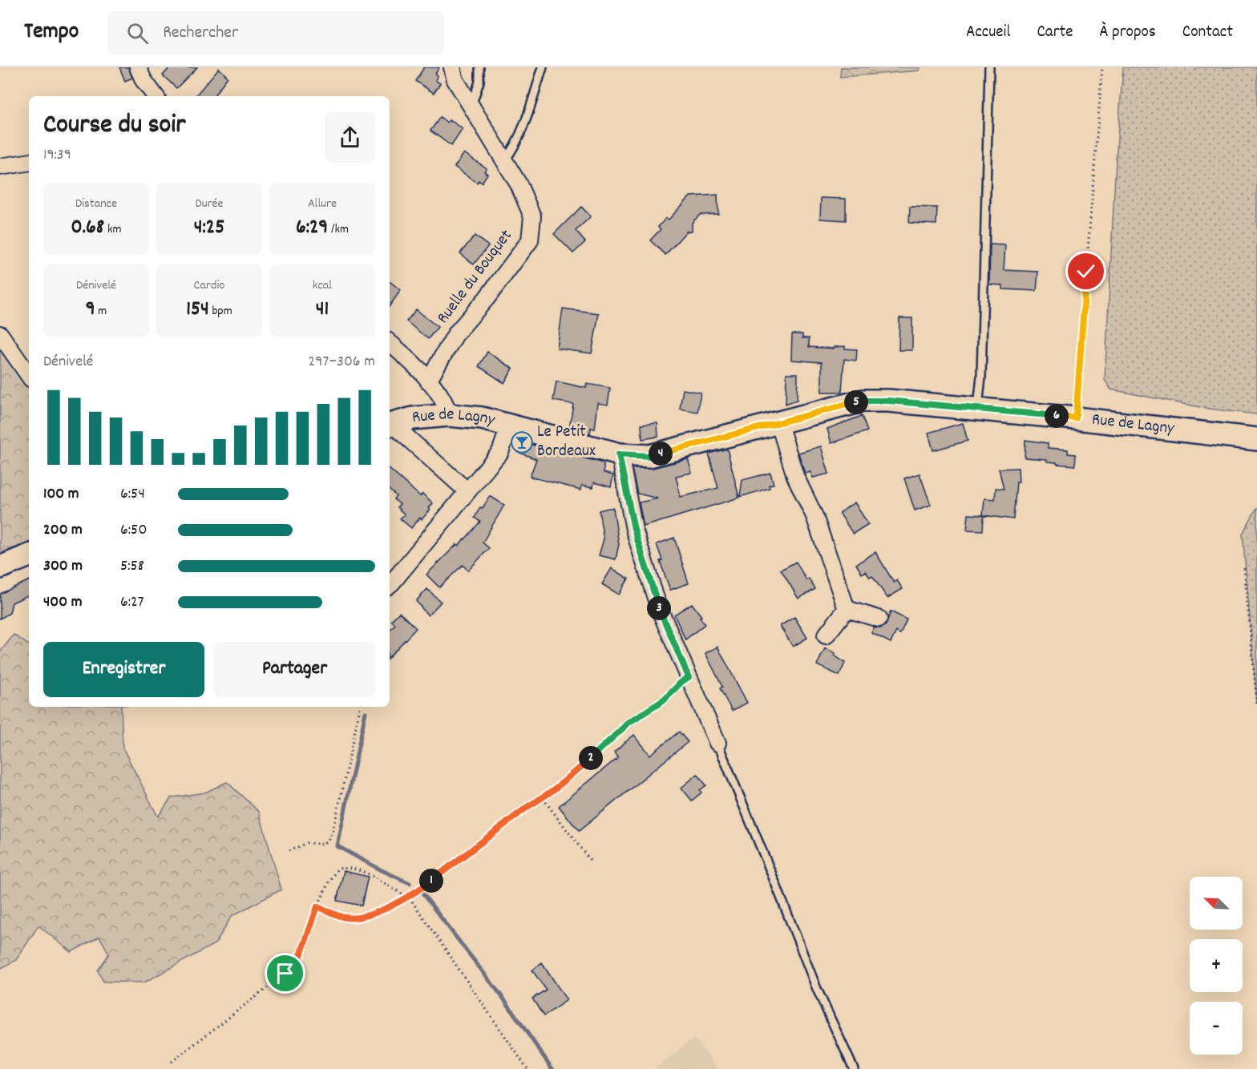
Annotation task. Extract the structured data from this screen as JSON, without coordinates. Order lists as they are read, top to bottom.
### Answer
{
  "streets": {
    "main road": ["Rue de Lagny"],
    "street": ["Ruelle du Bouquet"]
  },
  "places": {
    "bar": ["Le Petit Bordeaux"]
  },
  "north": "top left",
  "page": {
    "header": "Tempo",
    "search": "Rechercher",
    "nav": [
      "Accueil",
      "Carte",
      "À propos",
      "Contact"
    ],
    "heading": ["Course du soir", "19:39"],
    "stats": [
      ["Distance", "0.68 km"],
      ["Durée", "4:25"],
      ["Allure", "6:29 /km"],
      ["Dénivelé", "9 m"],
      ["Cardio", "154 bpm"],
      ["kcal", "41"]
    ],
    "chart": ["Dénivelé", "297–306 m"],
    "pins": [
      "5",
      "6",
      "4",
      "3",
      "2",
      "1"
    ],
    "list": [
      {
        "name": "100 m",
        "note": "6:54"
      },
      {
        "name": "200 m",
        "note": "6:50"
      },
      {
        "name": "300 m",
        "note": "5:58"
      },
      {
        "name": "400 m",
        "note": "6:27"
      }
    ],
    "buttons": ["Enregistrer", "Partager"],
    "map_buttons": ["+", "−"]
  }
}
